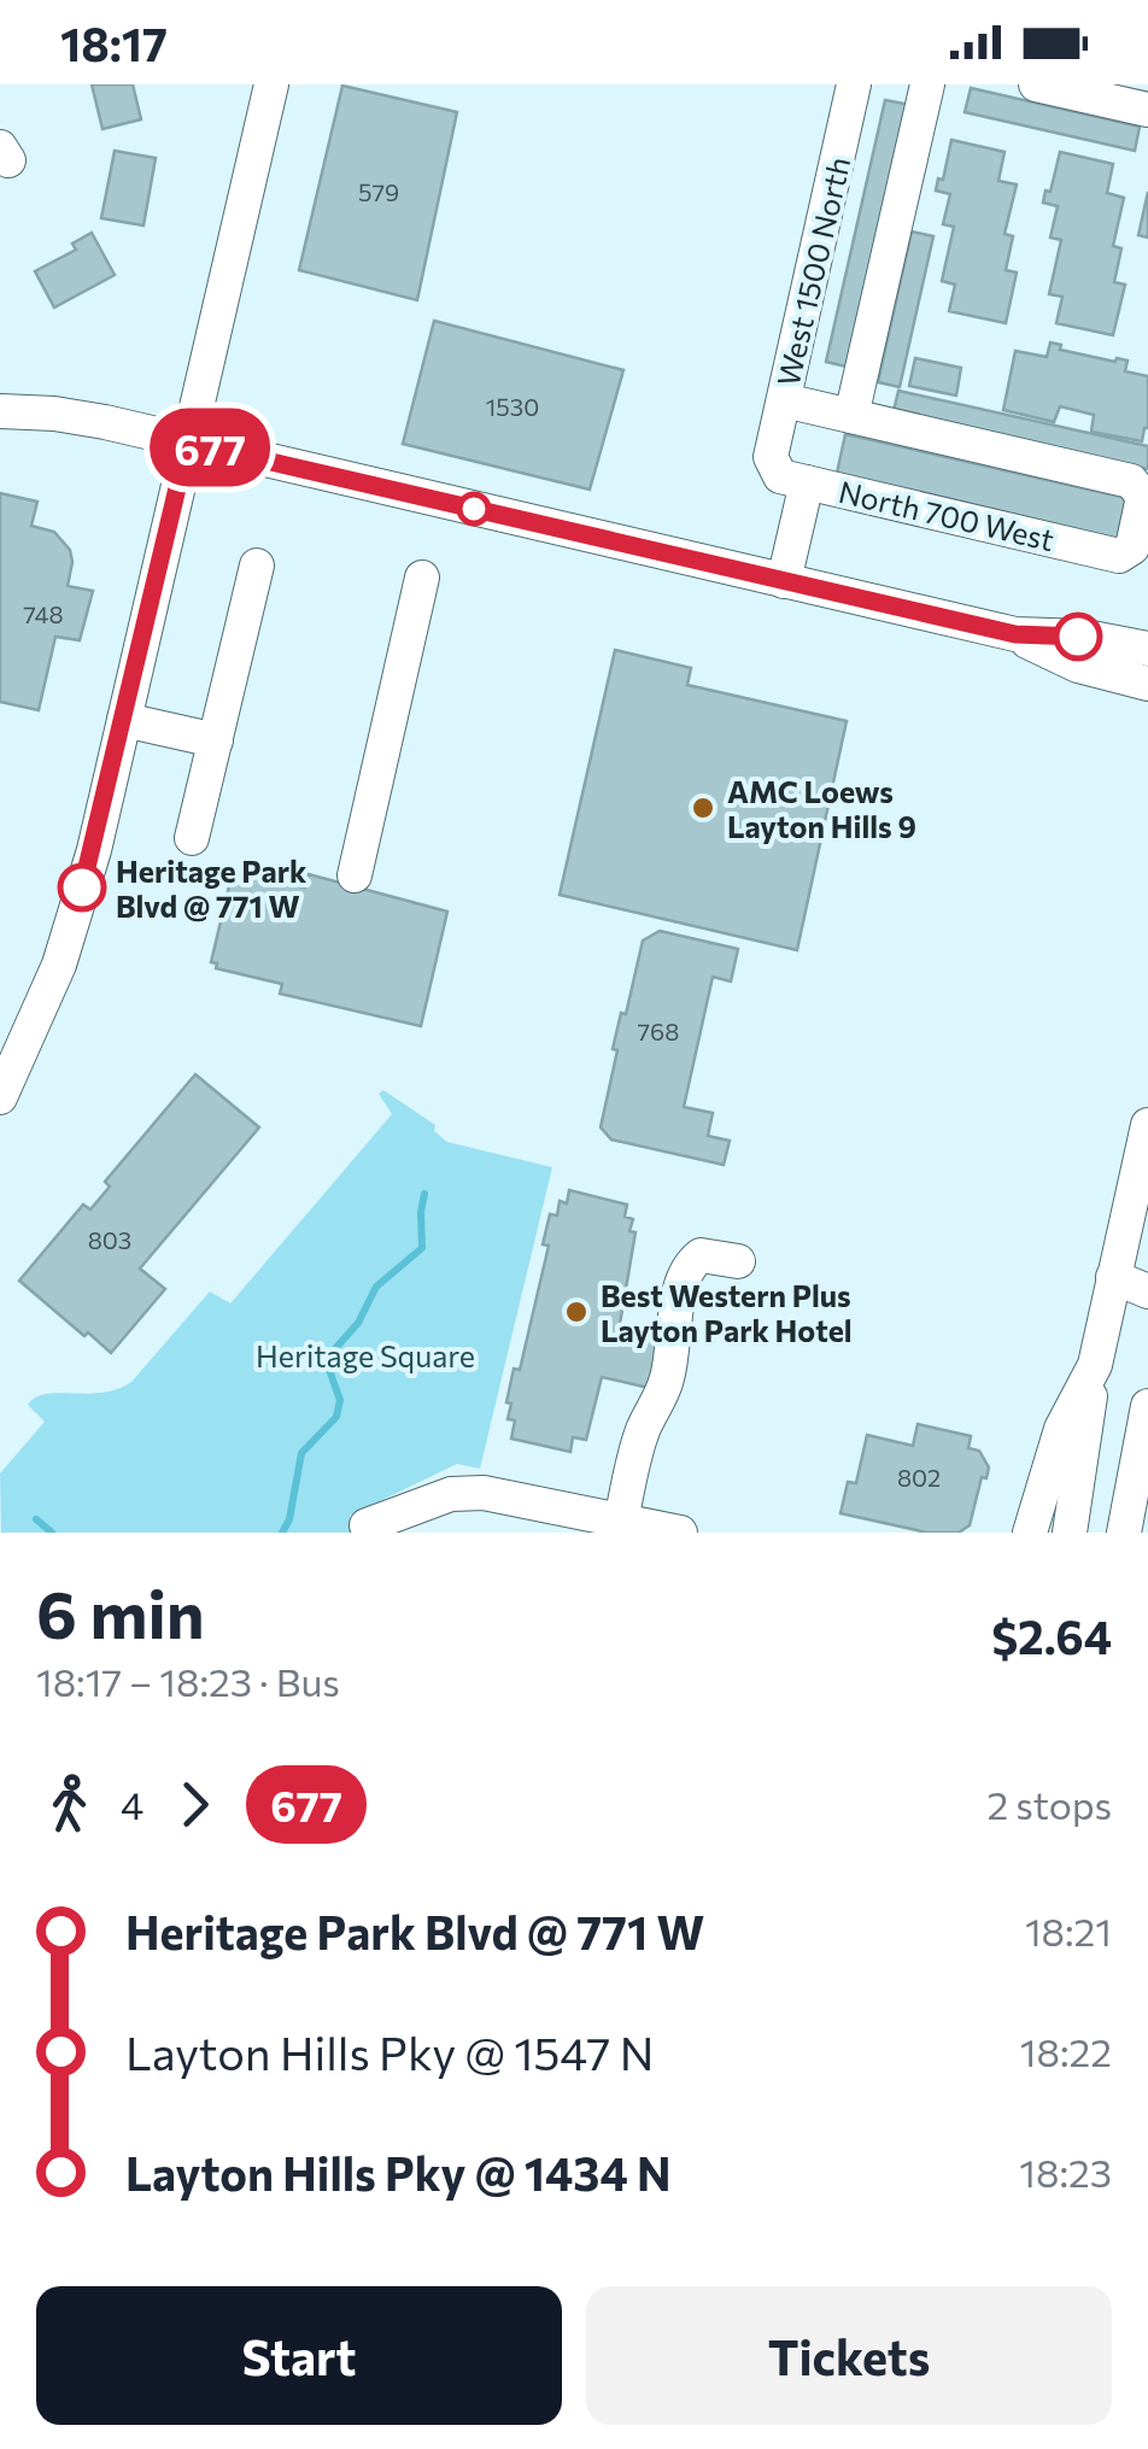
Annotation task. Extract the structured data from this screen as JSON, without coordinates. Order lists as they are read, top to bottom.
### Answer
{
  "streets": {
    "street": ["West 1500 North", "North 700 West"]
  },
  "crossings": [
    ["West 1500 North", "North 700 West"]
  ],
  "parks": ["Heritage Square"],
  "places": ["AMC Loews Layton Hills 9", "Heritage Park Blvd @ 771 W", "Best Western Plus Layton Park Hotel"],
  "lines": ["bus line 677"],
  "house_numbers": [
    "579",
    "1530",
    "748",
    "768",
    "803",
    "802"
  ],
  "page": {
    "status": "18:17",
    "on_map": "677",
    "heading": ["6 min", "18:17 – 18:23 · Bus", "$2.64"],
    "legs": ["4", "677", "2 stops"],
    "list": [
      {
        "name": "Heritage Park Blvd @ 771 W",
        "value": "18:21"
      },
      {
        "name": "Layton Hills Pky @ 1547 N",
        "value": "18:22"
      },
      {
        "name": "Layton Hills Pky @ 1434 N",
        "value": "18:23"
      }
    ],
    "buttons": ["Start", "Tickets"]
  }
}
